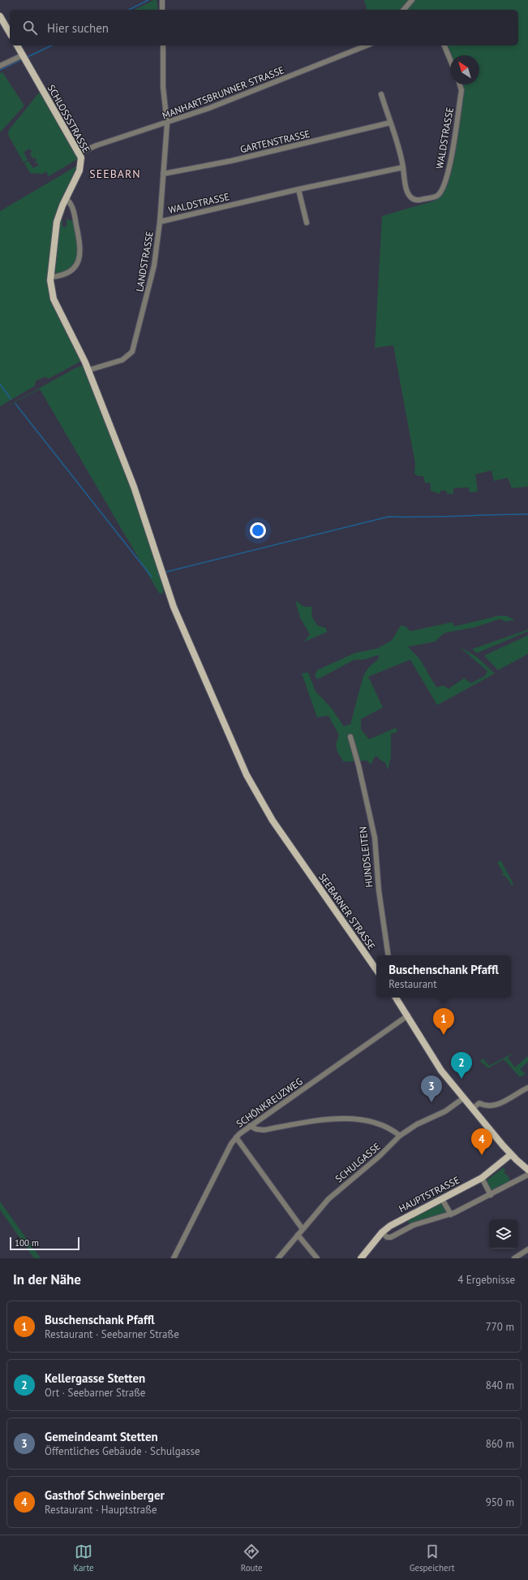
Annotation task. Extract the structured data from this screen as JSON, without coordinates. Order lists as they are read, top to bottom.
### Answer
{
  "streets": {
    "main road": ["SCHLOSSSTRASSE", "SEEBARNER STRASSE", "HAUPTSTRASSE"],
    "street": [
      "MANHARTSBRUNNER STRASSE",
      "WALDSTRASSE",
      "GARTENSTRASSE",
      "LANDSTRASSE",
      "HUNDSLEITEN",
      "SCHÖNKREUZWEG",
      "SCHULGASSE"
    ]
  },
  "crossings": [
    ["MANHARTSBRUNNER STRASSE", "SCHLOSSSTRASSE"],
    ["MANHARTSBRUNNER STRASSE", "LANDSTRASSE"],
    ["SCHLOSSSTRASSE", "LANDSTRASSE"],
    ["SCHLOSSSTRASSE", "SEEBARNER STRASSE"],
    ["WALDSTRASSE", "GARTENSTRASSE"],
    ["WALDSTRASSE", "LANDSTRASSE"],
    ["GARTENSTRASSE", "LANDSTRASSE"],
    ["LANDSTRASSE", "SEEBARNER STRASSE"]
  ],
  "districts": ["SEEBARN"],
  "scale_bar": "100 m",
  "north": "top left",
  "page": {
    "search": "Hier suchen",
    "popup": ["Buschenschank Pfaffl", "Restaurant"],
    "pins": [
      "1",
      "2",
      "3",
      "4"
    ],
    "scale": "100 m",
    "heading": ["In der Nähe", "4 Ergebnisse"],
    "list": [
      {
        "mark": "1",
        "name": "Buschenschank Pfaffl",
        "note": "Restaurant · Seebarner Straße",
        "value": "770 m"
      },
      {
        "mark": "2",
        "name": "Kellergasse Stetten",
        "note": "Ort · Seebarner Straße",
        "value": "840 m"
      },
      {
        "mark": "3",
        "name": "Gemeindeamt Stetten",
        "note": "Öffentliches Gebäude · Schulgasse",
        "value": "860 m"
      },
      {
        "mark": "4",
        "name": "Gasthof Schweinberger",
        "note": "Restaurant · Hauptstraße",
        "value": "950 m"
      }
    ],
    "nav": ["Karte", "Route", "Gespeichert"]
  }
}
